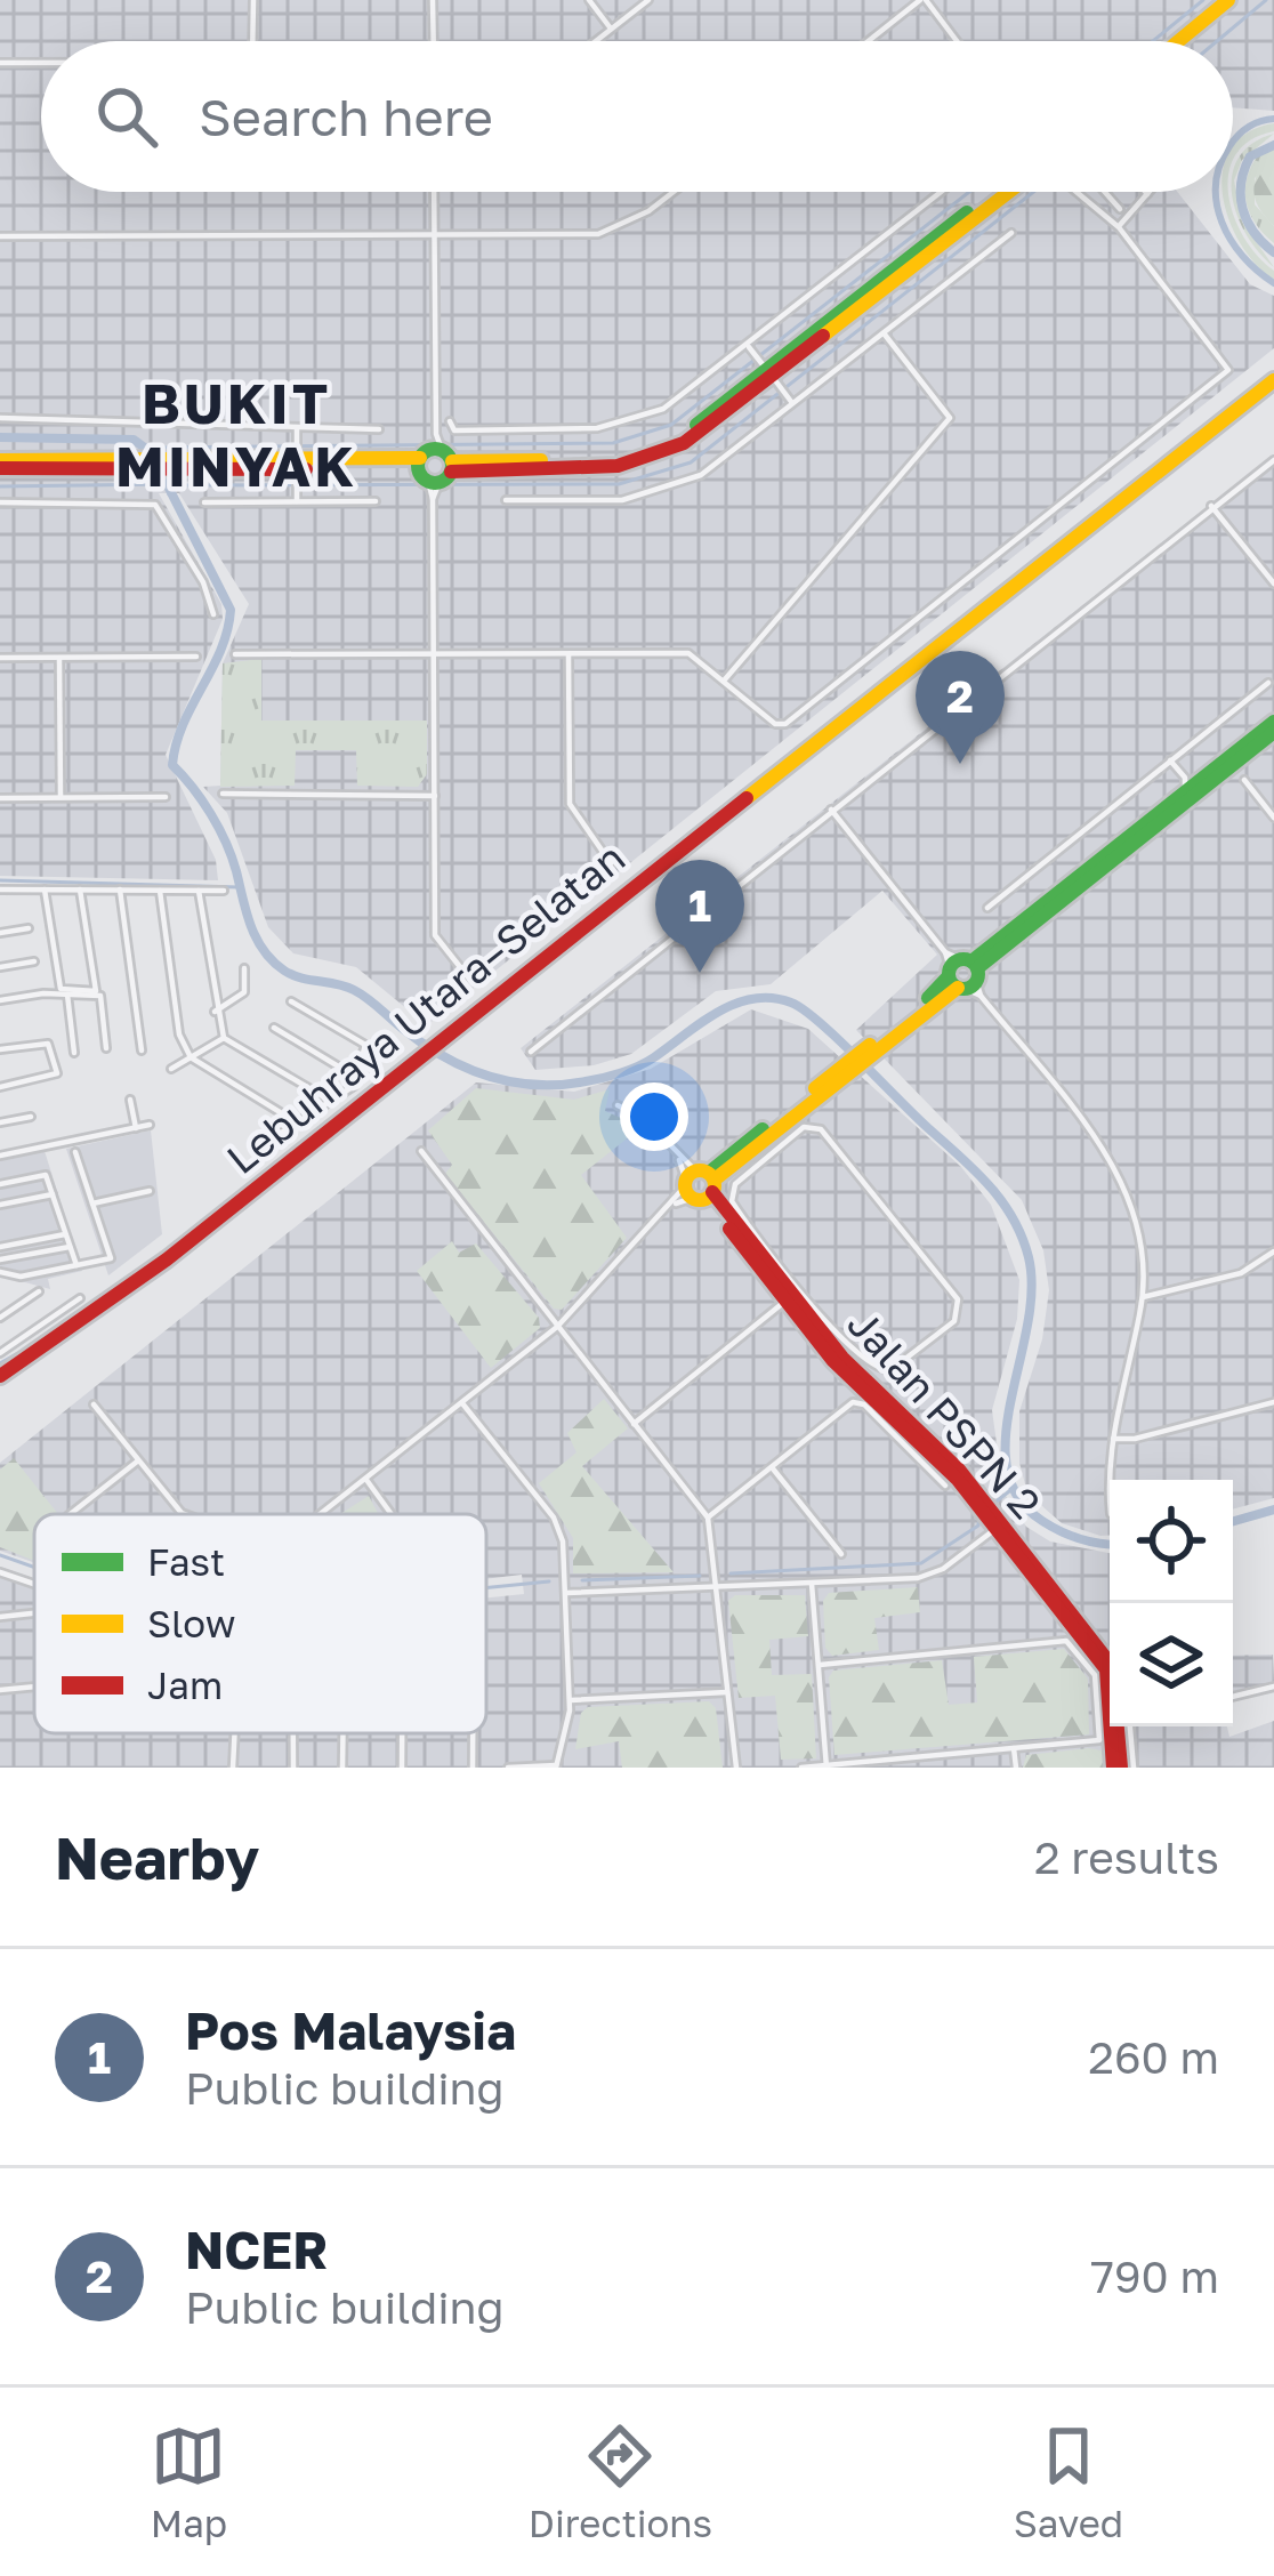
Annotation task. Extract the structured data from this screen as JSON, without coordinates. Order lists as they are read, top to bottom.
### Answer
{
  "streets": {
    "main road": ["Lebuhraya Utara–Selatan", "Jalan PSPN 2"]
  },
  "districts": ["BUKIT MINYAK"],
  "legend": ["Fast", "Slow", "Jam"],
  "page": {
    "search": "Search here",
    "pins": ["2", "1"],
    "heading": ["Nearby", "2 results"],
    "list": [
      {
        "mark": "1",
        "name": "Pos Malaysia",
        "note": "Public building",
        "value": "260 m"
      },
      {
        "mark": "2",
        "name": "NCER",
        "note": "Public building",
        "value": "790 m"
      }
    ],
    "nav": ["Map", "Directions", "Saved"]
  }
}
